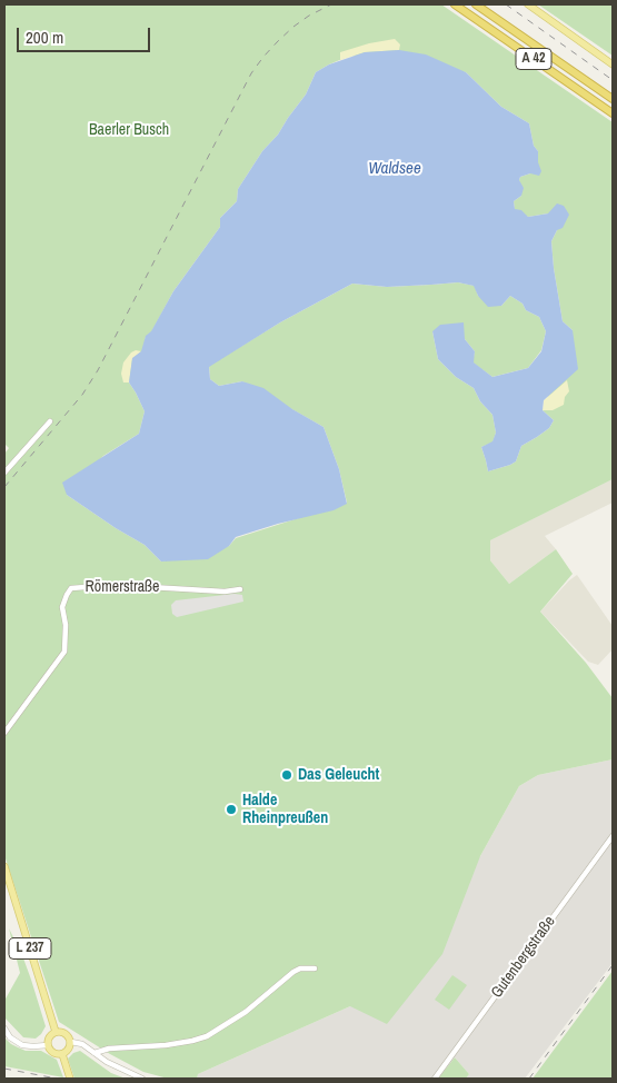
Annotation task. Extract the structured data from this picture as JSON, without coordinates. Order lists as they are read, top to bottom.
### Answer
{
  "streets": {
    "highway": ["A 42"],
    "main road": ["L 237"],
    "street": ["Römerstraße", "Gutenbergstraße"]
  },
  "water": ["Waldsee"],
  "parks": ["Baerler Busch"],
  "places": ["Das Geleucht", "Halde Rheinpreußen"],
  "scale_bar": "200 m"
}
